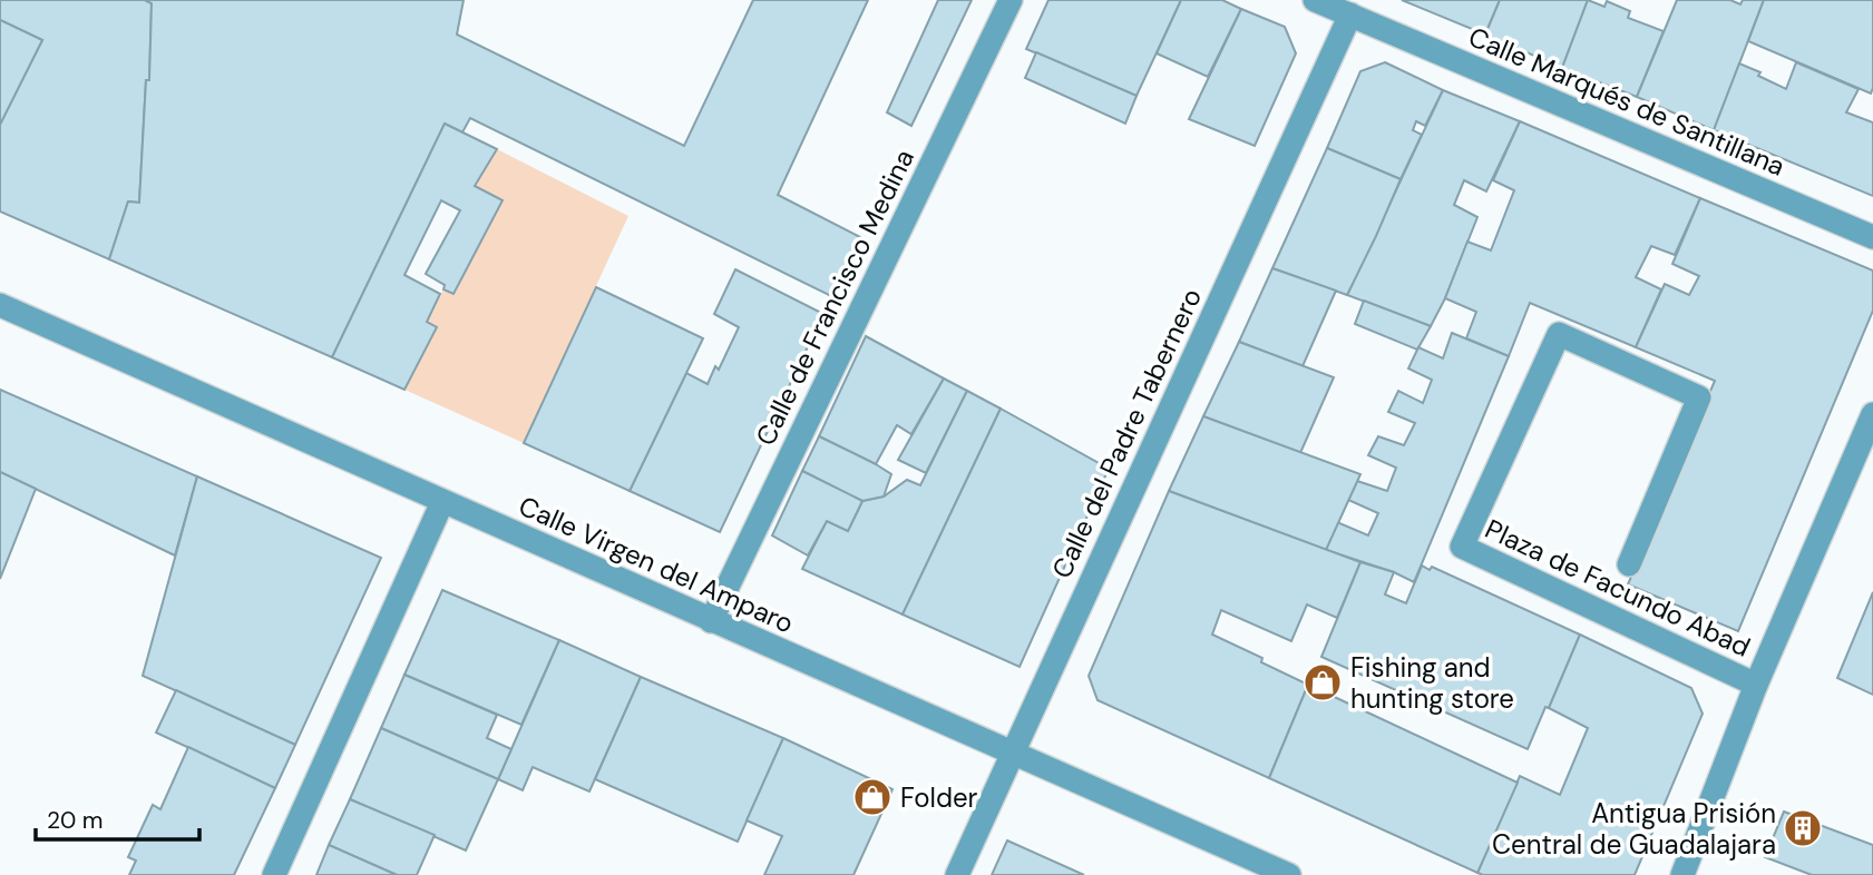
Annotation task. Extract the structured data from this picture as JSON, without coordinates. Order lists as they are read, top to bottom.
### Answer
{
  "streets": {
    "street": [
      "Calle Marqués de Santillana",
      "Calle de Francisco Medina",
      "Calle del Padre Tabernero",
      "Calle Virgen del Amparo",
      "Plaza de Facundo Abad"
    ]
  },
  "crossings": [
    ["Calle Marqués de Santillana", "Calle del Padre Tabernero"],
    ["Calle de Francisco Medina", "Calle Virgen del Amparo"],
    ["Calle del Padre Tabernero", "Calle Virgen del Amparo"]
  ],
  "places": {
    "shop": ["Fishing and hunting store", "Folder"],
    "building": ["Antigua Prisión Central de Guadalajara"]
  },
  "scale_bar": "20 m"
}
